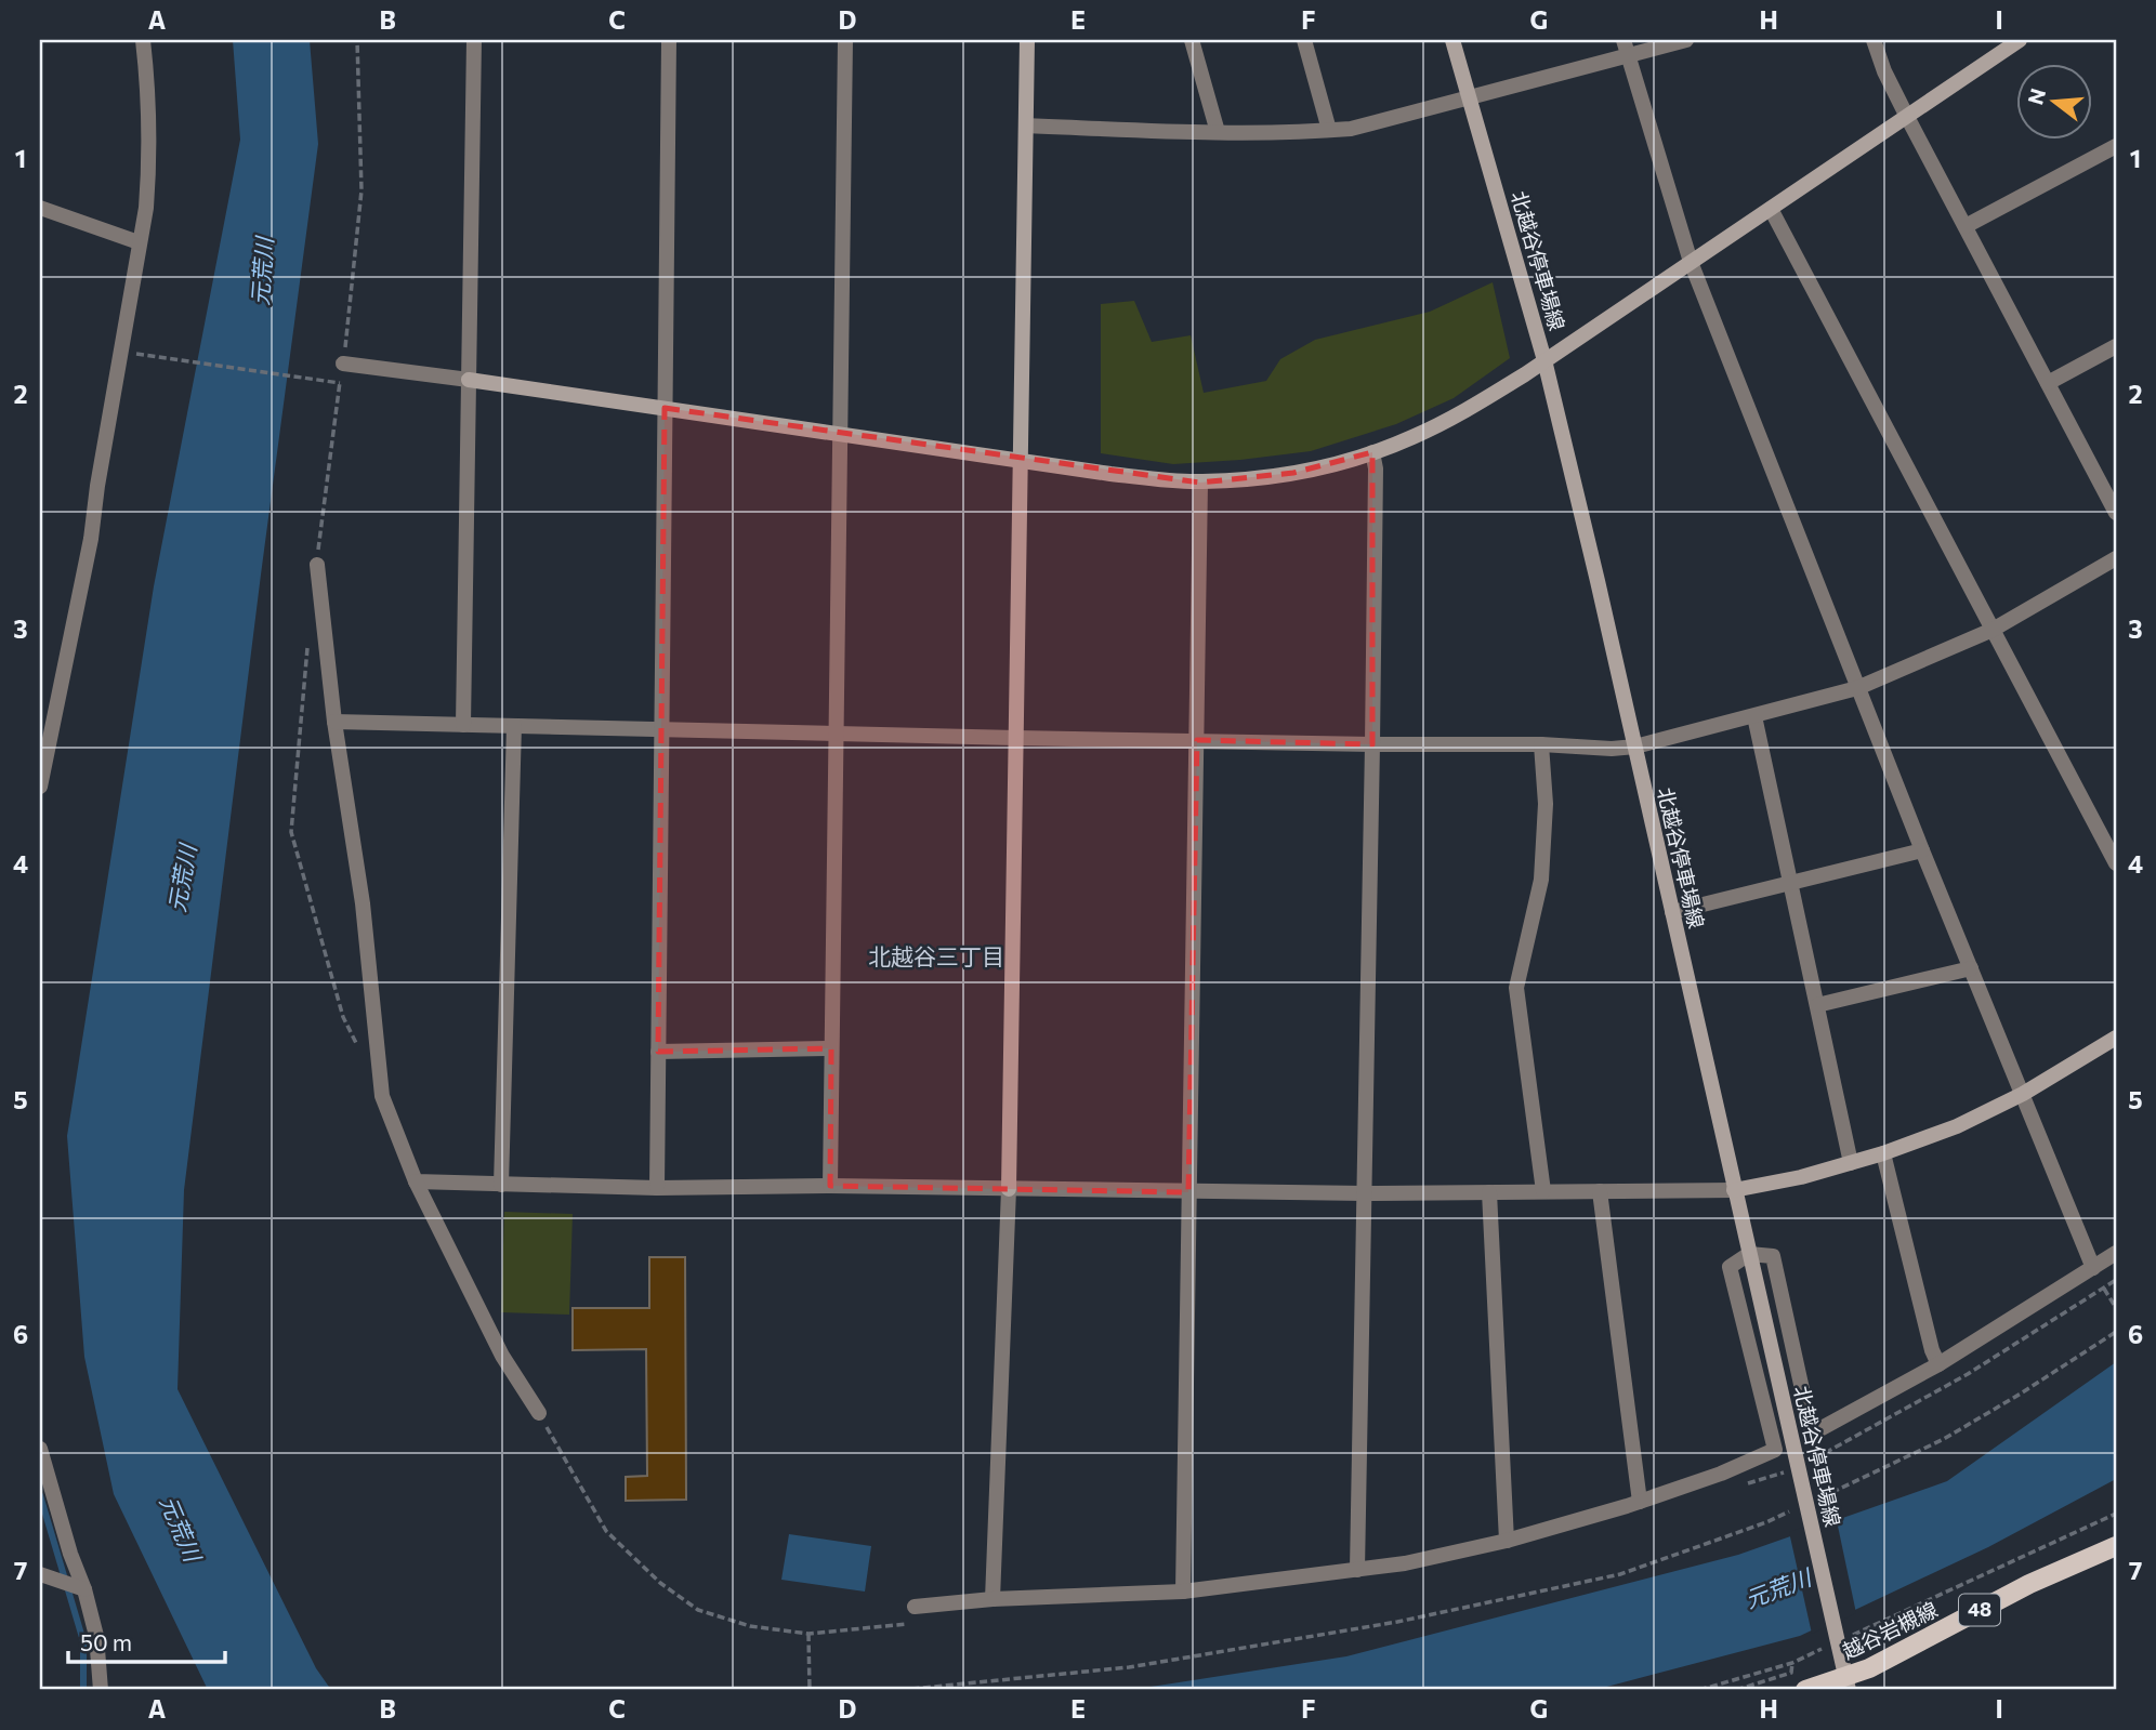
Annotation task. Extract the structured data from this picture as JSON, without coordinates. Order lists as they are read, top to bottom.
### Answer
{
  "streets": {
    "main road": ["48", "越谷岩槻線"],
    "street": ["北越谷停車場線"]
  },
  "crossings": [
    ["北越谷停車場線", "越谷岩槻線"]
  ],
  "districts": ["北越谷三丁目"],
  "water": ["元荒川"],
  "scale_bar": "50 m",
  "north": "left",
  "grid": {
    "columns": [
      "A",
      "B",
      "C",
      "D",
      "E",
      "F",
      "G",
      "H",
      "I"
    ],
    "rows": [
      "1",
      "2",
      "3",
      "4",
      "5",
      "6",
      "7"
    ]
  }
}
